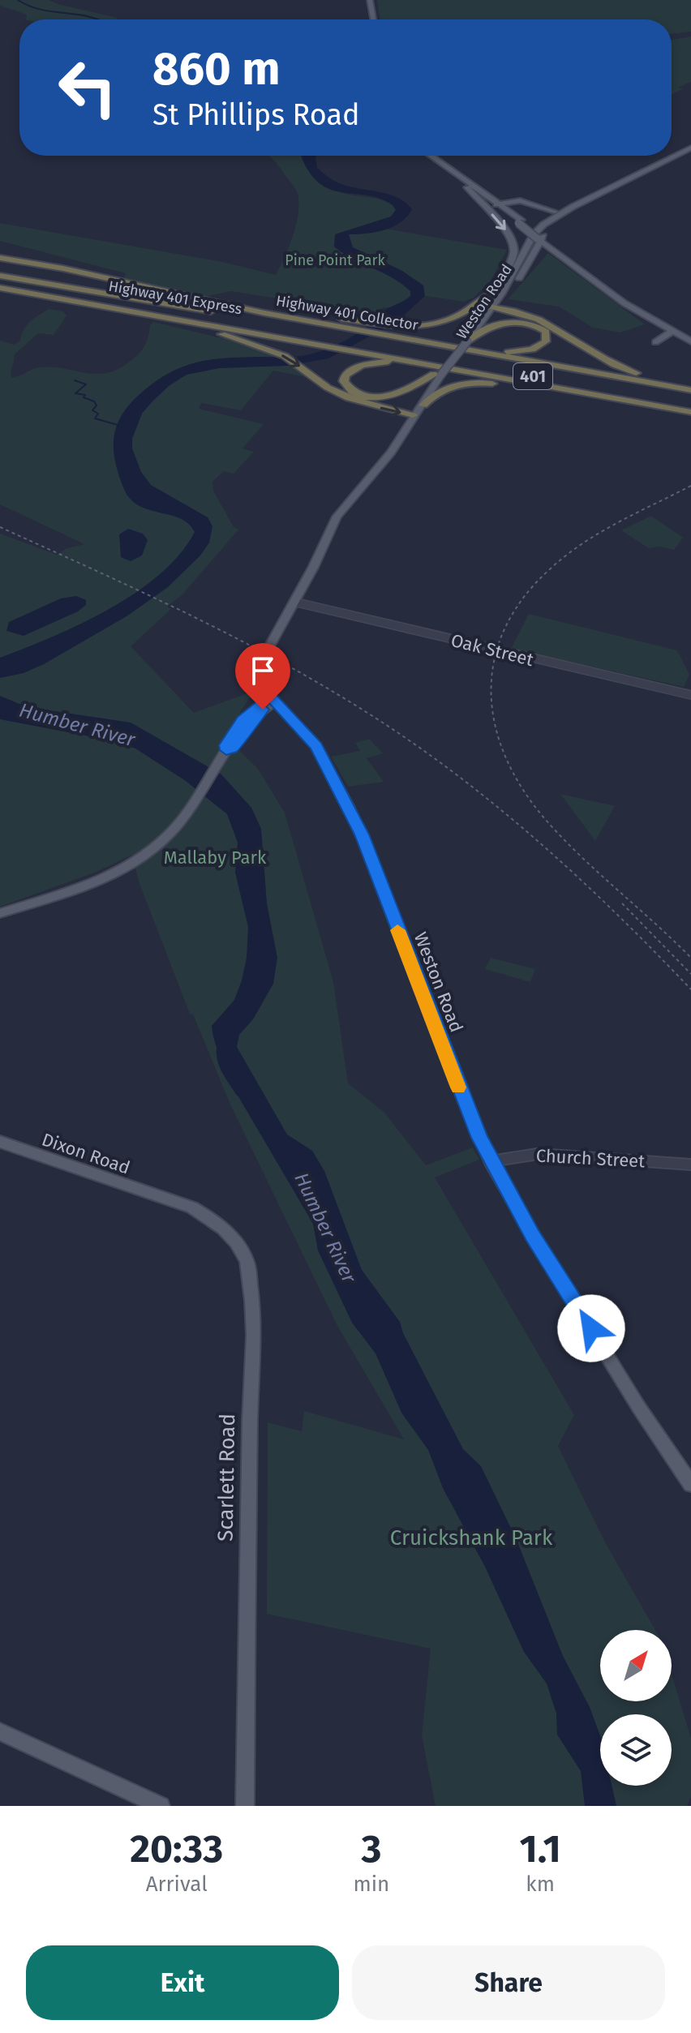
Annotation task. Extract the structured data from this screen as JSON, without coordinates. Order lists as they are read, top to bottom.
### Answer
{
  "streets": {
    "highway": ["Highway 401 Express", "Highway 401 Collector", "401"],
    "main road": ["Weston Road", "Dixon Road", "Scarlett Road"],
    "street": ["Oak Street", "Church Street"]
  },
  "crossings": [
    ["Highway 401 Express", "Highway 401 Collector"],
    ["Weston Road", "Oak Street"],
    ["Weston Road", "Church Street"],
    ["Dixon Road", "Scarlett Road"]
  ],
  "water": ["Humber River"],
  "parks": ["Pine Point Park", "Mallaby Park", "Cruickshank Park"],
  "north": "top right",
  "page": {
    "turn": ["860 m", "St Phillips Road"],
    "eta": [
      "20:33",
      "Arrival",
      "3",
      "min",
      "1.1",
      "km"
    ],
    "buttons": ["Exit", "Share"]
  }
}
